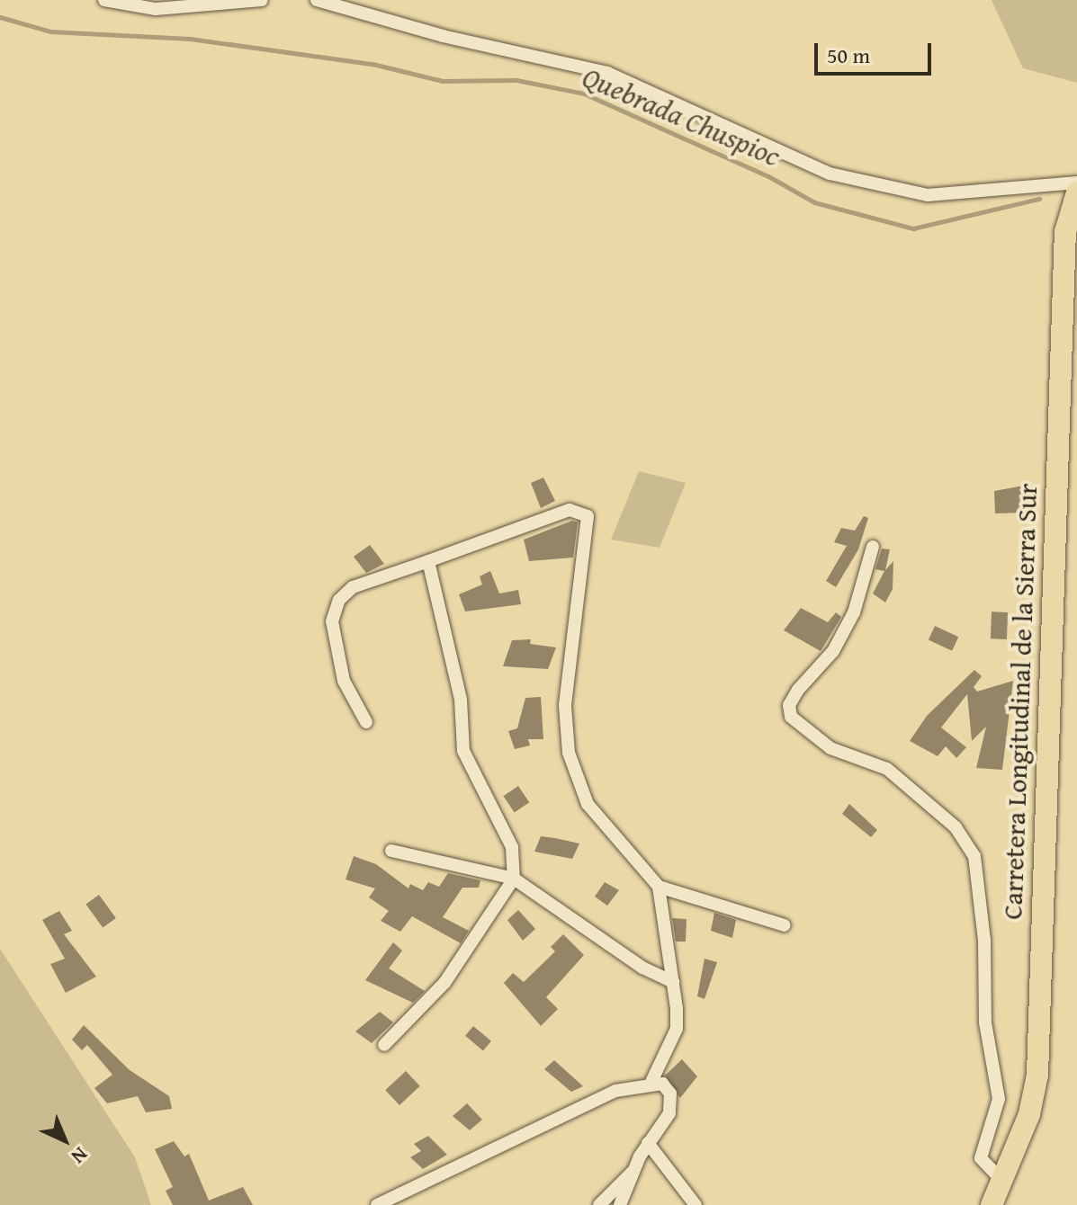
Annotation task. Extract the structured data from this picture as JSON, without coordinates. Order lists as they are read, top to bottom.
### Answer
{
  "streets": {
    "highway": ["Carretera Longitudinal de la Sierra Sur"]
  },
  "water": ["Quebrada Chuspioc"],
  "scale_bar": "50 m",
  "north": "bottom right"
}
